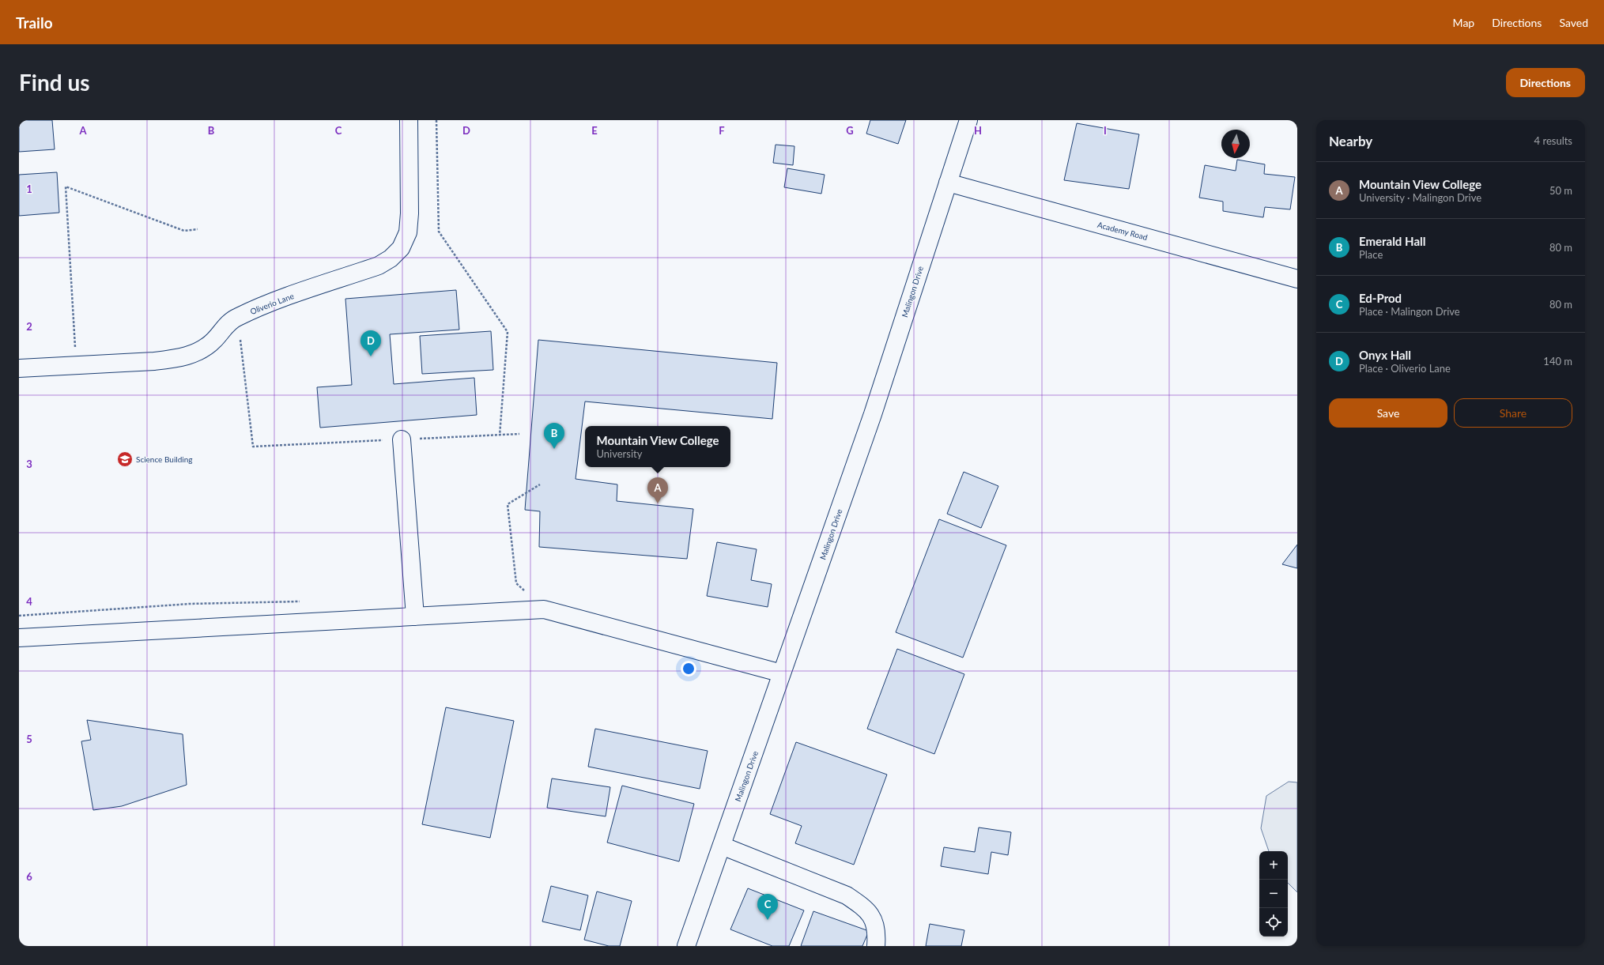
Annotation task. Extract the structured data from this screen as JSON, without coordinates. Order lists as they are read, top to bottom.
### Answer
{
  "streets": {
    "street": ["Academy Road", "Malingon Drive", "Oliverio Lane"]
  },
  "crossings": [
    ["Academy Road", "Malingon Drive"]
  ],
  "places": {
    "school or university": ["Science Building"]
  },
  "north": "bottom",
  "page": {
    "header": "Trailo",
    "nav": ["Map", "Directions", "Saved"],
    "buttons": [
      "Directions",
      ["Save", "Share"]
    ],
    "title": "Find us",
    "heading": ["Nearby", "4 results"],
    "list": [
      {
        "mark": "A",
        "name": "Mountain View College",
        "note": "University · Malingon Drive",
        "value": "50 m"
      },
      {
        "mark": "B",
        "name": "Emerald Hall",
        "note": "Place",
        "value": "80 m"
      },
      {
        "mark": "C",
        "name": "Ed-Prod",
        "note": "Place · Malingon Drive",
        "value": "80 m"
      },
      {
        "mark": "D",
        "name": "Onyx Hall",
        "note": "Place · Oliverio Lane",
        "value": "140 m"
      }
    ],
    "pins": [
      "D",
      "B",
      "A",
      "C"
    ],
    "popup": ["Mountain View College", "University"],
    "map_buttons": ["+", "−"]
  },
  "grid": {
    "columns": [
      "A",
      "B",
      "C",
      "D",
      "E",
      "F",
      "G",
      "H",
      "I"
    ],
    "rows": [
      "1",
      "2",
      "3",
      "4",
      "5",
      "6"
    ]
  }
}
